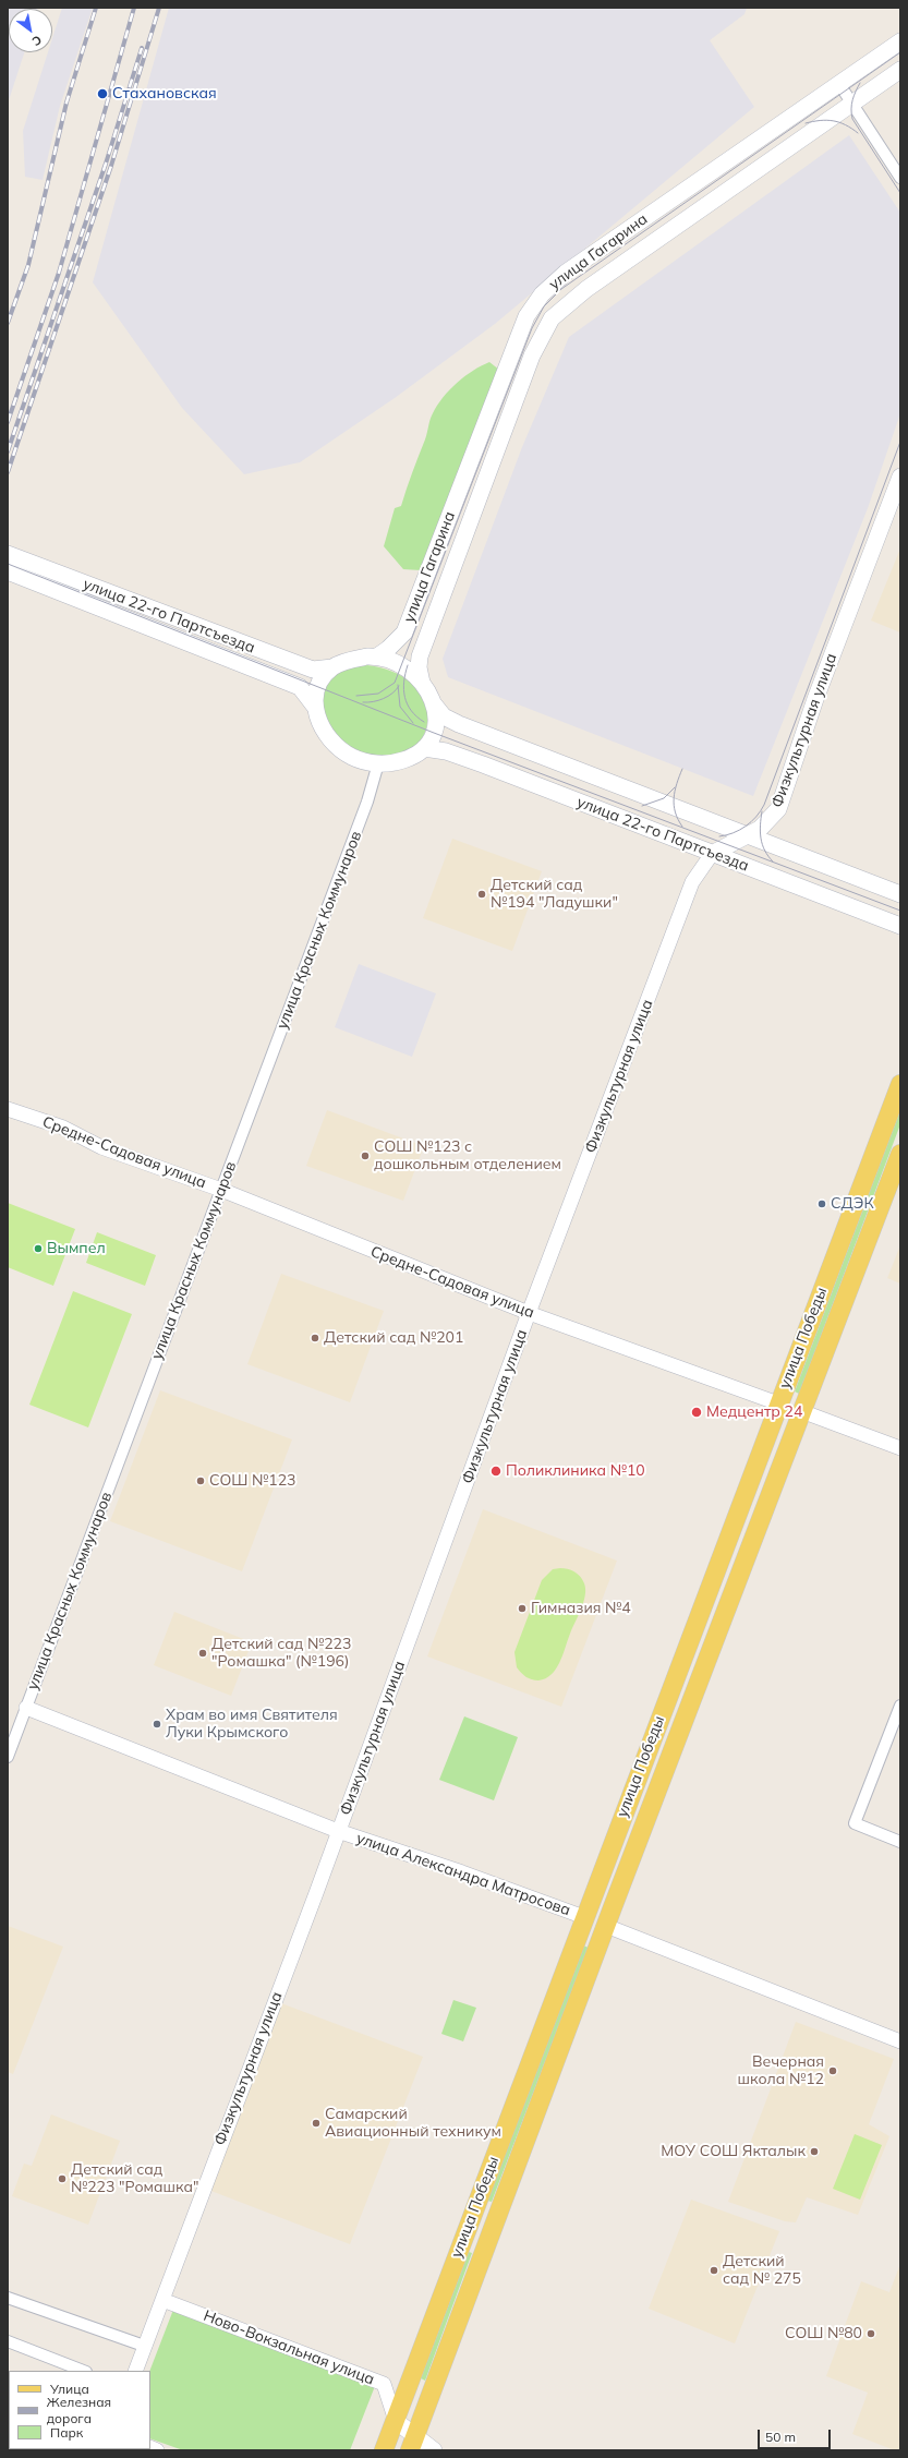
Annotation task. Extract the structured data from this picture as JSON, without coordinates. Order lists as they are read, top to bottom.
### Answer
{
  "streets": {
    "main road": [
      "улица Гагарина",
      "улица 22-го Партсъезда",
      "Физкультурная улица",
      "Средне-Садовая улица",
      "улица Победы",
      "улица Александра Матросова"
    ],
    "street": ["улица Красных Коммунаров", "Ново-Вокзальная улица"]
  },
  "crossings": [
    ["улица Гагарина", "улица 22-го Партсъезда"],
    ["улица Гагарина", "улица Красных Коммунаров"],
    ["улица 22-го Партсъезда", "Физкультурная улица"],
    ["улица 22-го Партсъезда", "улица Красных Коммунаров"],
    ["Физкультурная улица", "Средне-Садовая улица"],
    ["Физкультурная улица", "улица Александра Матросова"],
    ["Физкультурная улица", "Ново-Вокзальная улица"],
    ["улица Красных Коммунаров", "Средне-Садовая улица"],
    ["улица Красных Коммунаров", "улица Александра Матросова"],
    ["Средне-Садовая улица", "улица Победы"],
    ["улица Победы", "улица Александра Матросова"],
    ["улица Победы", "Ново-Вокзальная улица"]
  ],
  "places": [
    "Стахановская",
    "Детский сад №194 \"Ладушки\"",
    "СОШ №123 с дошкольным отделением",
    "СДЭК",
    "Вымпел",
    "Детский сад №201",
    "Медцентр 24",
    "Поликлиника №10",
    "СОШ №123",
    "Гимназия №4",
    "Детский сад №223 \"Ромашка\" (№196)",
    "Храм во имя Святителя Луки Крымского",
    "Вечерная школа №12",
    "Самарский Авиационный техникум",
    "МОУ СОШ Якталык",
    "Детский сад №223 \"Ромашка\"",
    "Детский сад № 275",
    "СОШ №80"
  ],
  "legend": ["Улица", "Железная дорога", "Парк"],
  "scale_bar": "50 m",
  "north": "bottom right"
}
